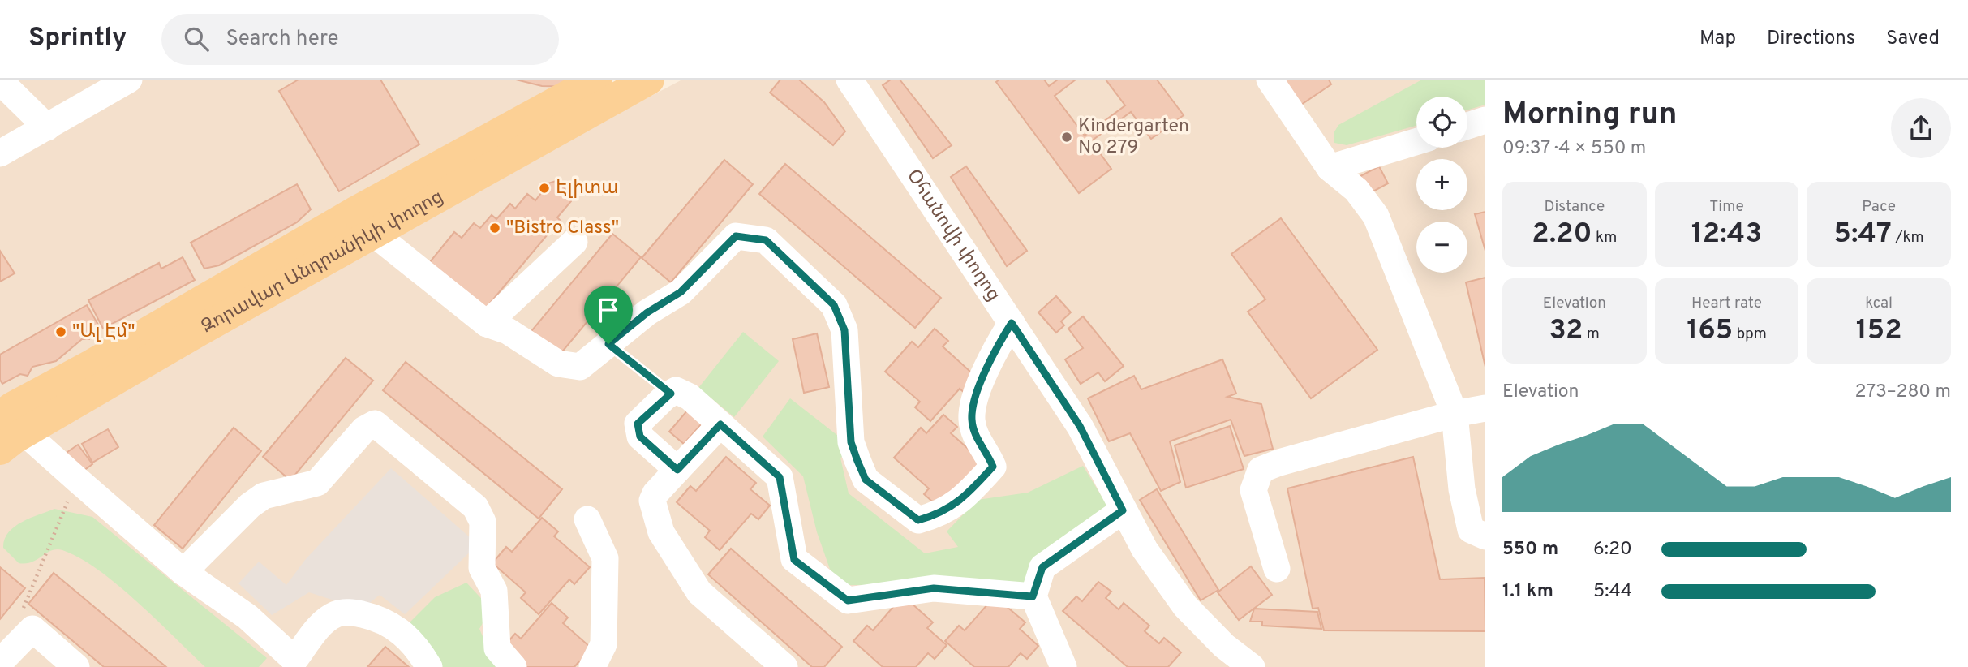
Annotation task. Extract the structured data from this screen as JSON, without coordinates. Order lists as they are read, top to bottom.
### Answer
{
  "streets": {
    "main road": ["Զորավար Անդրանիկի փողոց"],
    "street": ["Օհանովի փողոց"]
  },
  "places": [
    "Kindergarten No 279",
    "Էլիտա",
    "\"Bistro Class\"",
    "\"Ալ Էմ\""
  ],
  "page": {
    "header": "Sprintly",
    "search": "Search here",
    "nav": ["Map", "Directions", "Saved"],
    "heading": ["Morning run", "09:37 · 4 × 550 m"],
    "map_buttons": ["+", "−"],
    "stats": [
      ["Distance", "2.20 km"],
      ["Time", "12:43"],
      ["Pace", "5:47 /km"],
      ["Elevation", "32 m"],
      ["Heart rate", "165 bpm"],
      ["kcal", "152"]
    ],
    "chart": ["Elevation", "273–280 m"],
    "list": [
      {
        "name": "550 m",
        "note": "6:20"
      },
      {
        "name": "1.1 km",
        "note": "5:44"
      }
    ]
  }
}
